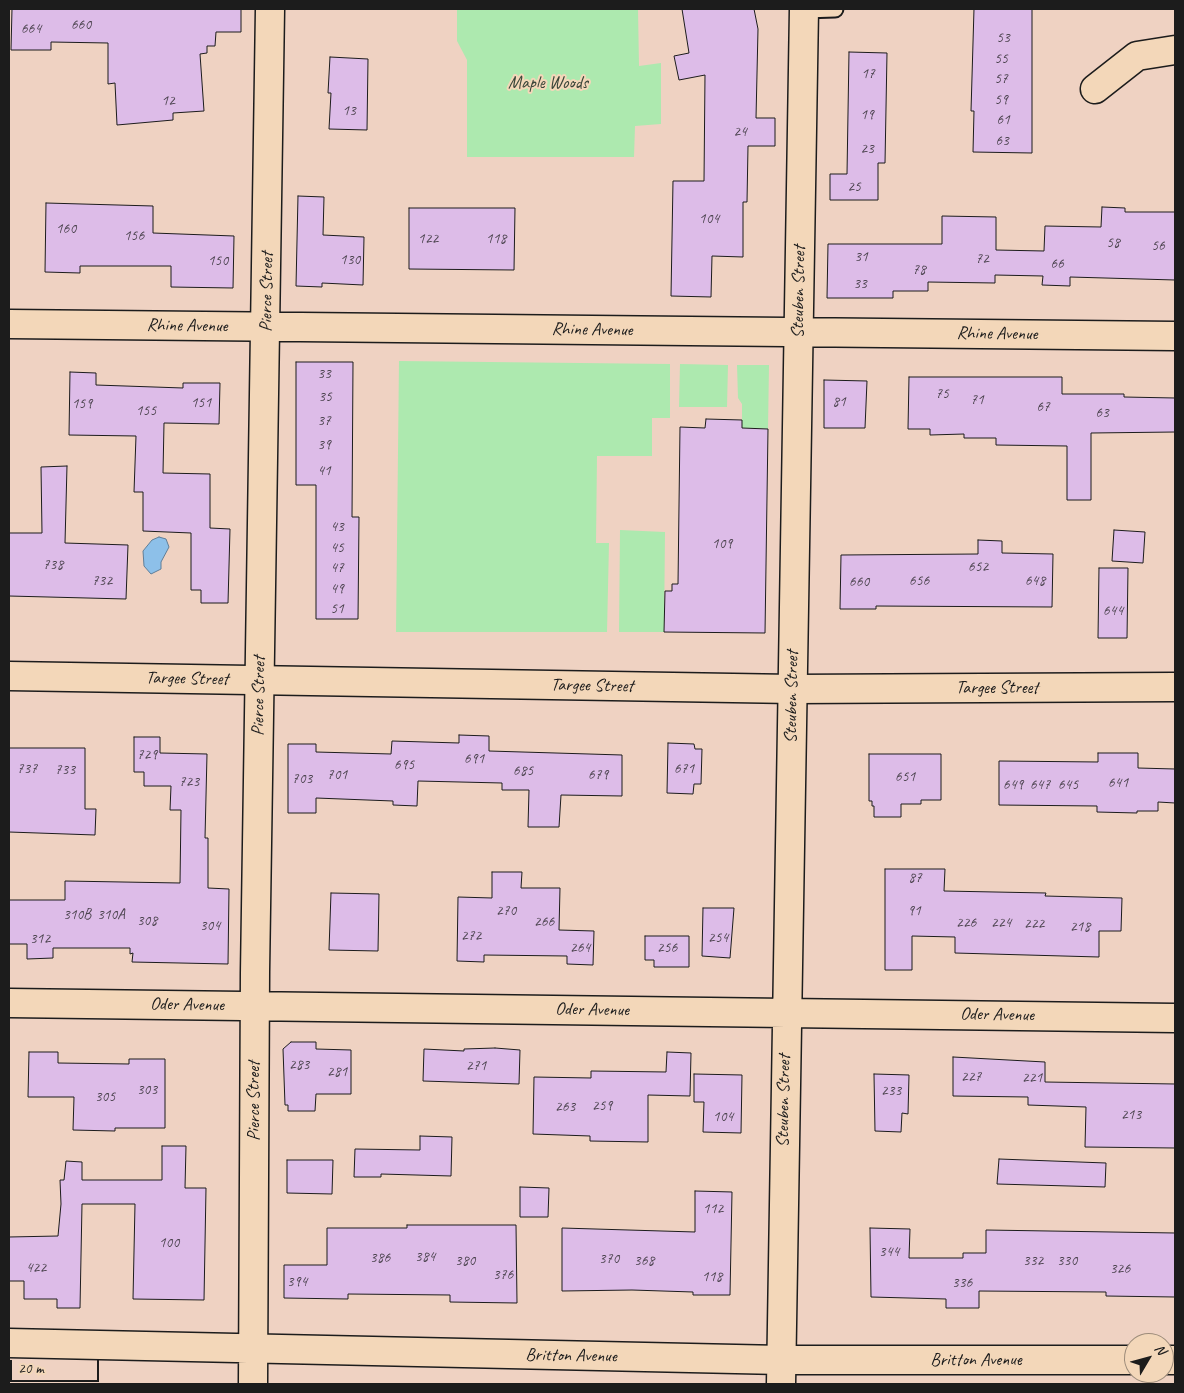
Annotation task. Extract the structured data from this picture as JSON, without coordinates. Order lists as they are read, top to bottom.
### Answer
{
  "streets": {
    "street": [
      "Pierce Street",
      "Steuben Street",
      "Rhine Avenue",
      "Targee Street",
      "Oder Avenue",
      "Britton Avenue"
    ]
  },
  "crossings": [
    ["Pierce Street", "Rhine Avenue"],
    ["Pierce Street", "Targee Street"],
    ["Pierce Street", "Oder Avenue"],
    ["Pierce Street", "Britton Avenue"],
    ["Steuben Street", "Rhine Avenue"],
    ["Steuben Street", "Targee Street"],
    ["Steuben Street", "Oder Avenue"],
    ["Steuben Street", "Britton Avenue"]
  ],
  "parks": ["Maple Woods"],
  "house_numbers": [
    "660",
    "664",
    "53",
    "55",
    "17",
    "57",
    "59",
    "12",
    "13",
    "19",
    "61",
    "24",
    "63",
    "23",
    "25",
    "104",
    "160",
    "156",
    "122",
    "118",
    "58",
    "56",
    "31",
    "72",
    "130",
    "150",
    "66",
    "78",
    "33",
    "33",
    "75",
    "35",
    "71",
    "81",
    "151",
    "159",
    "67",
    "155",
    "63",
    "37",
    "39",
    "41",
    "43",
    "109",
    "45",
    "738",
    "652",
    "47",
    "732",
    "656",
    "648",
    "660",
    "49",
    "51",
    "644",
    "729",
    "691",
    "695",
    "737",
    "671",
    "733",
    "685",
    "701",
    "679",
    "651",
    "703",
    "723",
    "641",
    "649",
    "647",
    "645",
    "87",
    "270",
    "91",
    "310B",
    "310A",
    "308",
    "266",
    "226",
    "224",
    "222",
    "304",
    "218",
    "272",
    "254",
    "312",
    "264",
    "256",
    "283",
    "271",
    "281",
    "227",
    "221",
    "303",
    "233",
    "305",
    "259",
    "263",
    "213",
    "104",
    "112",
    "100",
    "344",
    "384",
    "386",
    "370",
    "380",
    "368",
    "332",
    "330",
    "422",
    "326",
    "376",
    "118",
    "394",
    "336"
  ],
  "scale_bar": "20 m",
  "north": "top right"
}
